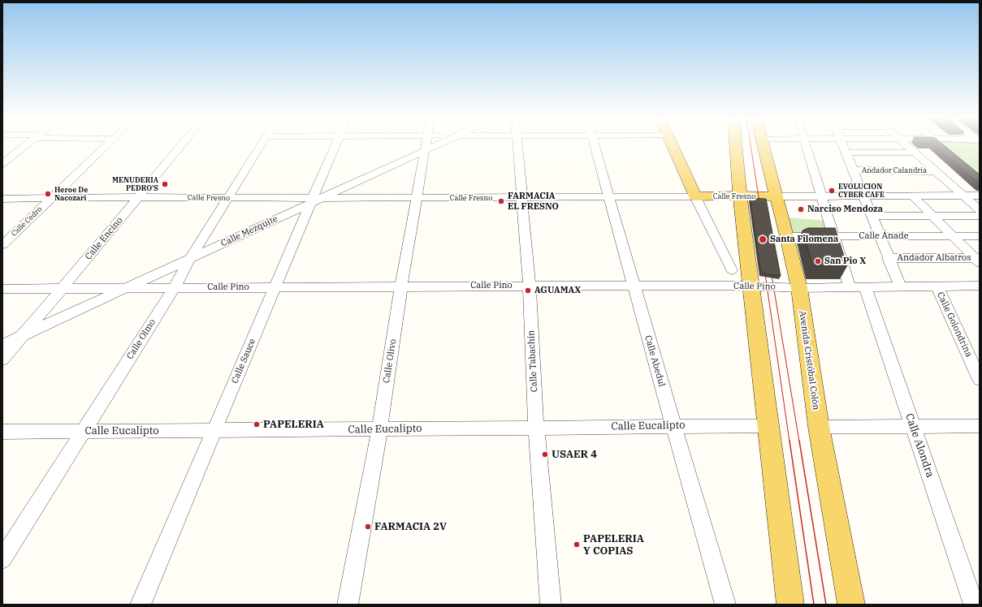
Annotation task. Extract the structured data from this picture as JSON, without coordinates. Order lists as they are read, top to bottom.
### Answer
{
  "streets": {
    "main road": ["Calle Fresno", "Avenida Cristóbal Colón"],
    "street": [
      "Andador Calandria",
      "Calle Cedro",
      "Calle Mezquite",
      "Calle Ánade",
      "Calle Encino",
      "Andador Albatros",
      "Calle Pino",
      "Calle Golondrina",
      "Calle Olmo",
      "Calle Sauce",
      "Calle Olivo",
      "Calle Tabachín",
      "Calle Abedul",
      "Calle Eucalipto",
      "Calle Alondra"
    ]
  },
  "crossings": [
    ["Calle Fresno", "Calle Cedro"],
    ["Calle Fresno", "Calle Mezquite"],
    ["Calle Fresno", "Calle Encino"],
    ["Calle Fresno", "Calle Olmo"],
    ["Calle Fresno", "Avenida Cristóbal Colón"],
    ["Calle Fresno", "Calle Sauce"],
    ["Calle Fresno", "Calle Olivo"],
    ["Calle Fresno", "Calle Tabachín"],
    ["Calle Fresno", "Calle Abedul"],
    ["Calle Fresno", "Calle Alondra"],
    ["Calle Mezquite", "Calle Encino"],
    ["Calle Mezquite", "Calle Pino"],
    ["Calle Mezquite", "Calle Olmo"],
    ["Calle Mezquite", "Calle Sauce"],
    ["Calle Mezquite", "Calle Olivo"],
    ["Calle Ánade", "Avenida Cristóbal Colón"],
    ["Calle Ánade", "Calle Alondra"],
    ["Calle Encino", "Calle Pino"],
    ["Calle Pino", "Calle Golondrina"],
    ["Calle Pino", "Calle Olmo"],
    ["Calle Pino", "Avenida Cristóbal Colón"],
    ["Calle Pino", "Calle Sauce"],
    ["Calle Pino", "Calle Olivo"],
    ["Calle Pino", "Calle Tabachín"],
    ["Calle Pino", "Calle Abedul"],
    ["Calle Pino", "Calle Alondra"],
    ["Calle Olmo", "Calle Eucalipto"],
    ["Calle Sauce", "Calle Eucalipto"],
    ["Calle Olivo", "Calle Eucalipto"],
    ["Calle Tabachín", "Calle Eucalipto"],
    ["Calle Abedul", "Calle Eucalipto"]
  ],
  "places": [
    "MENUDERIA PEDRO'S",
    "EVOLUCION CYBER CAFE",
    "Heroe De Nacozari",
    "FARMACIA EL FRESNO",
    "Narciso Mendoza",
    "Santa Filomena",
    "San Pio X",
    "AGUAMAX",
    "PAPELERIA",
    "USAER 4",
    "FARMACIA 2V",
    "PAPELERIA Y COPIAS"
  ]
}
